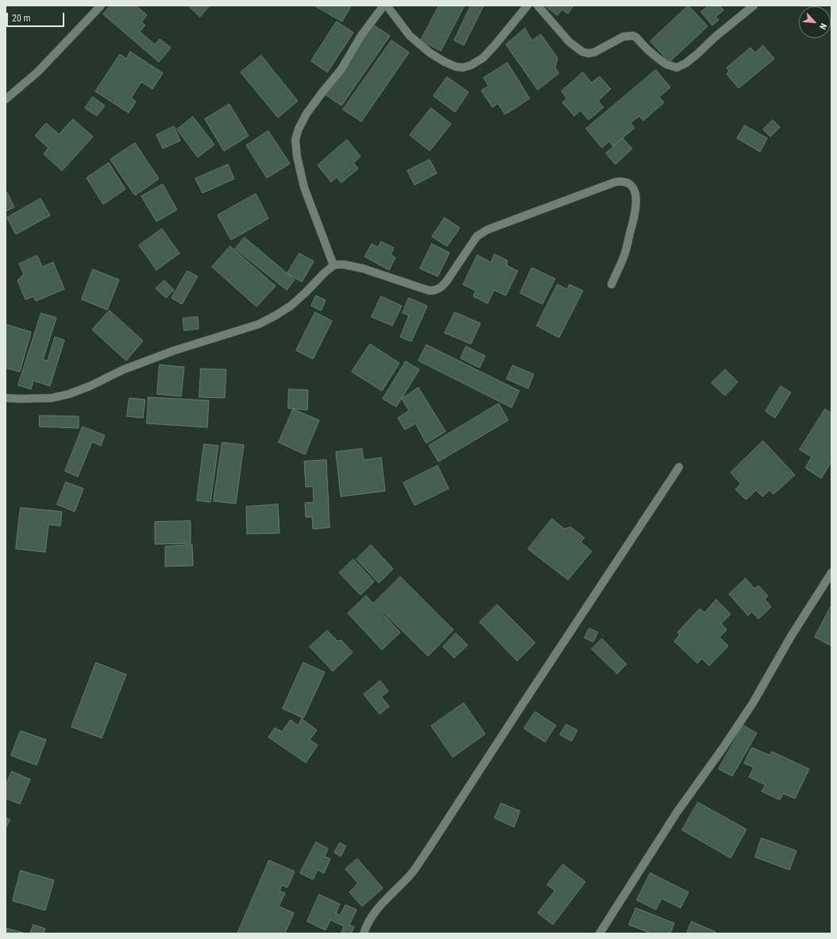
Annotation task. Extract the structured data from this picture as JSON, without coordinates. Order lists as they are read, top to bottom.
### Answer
{
  "scale_bar": "20 m",
  "north": "bottom right"
}
